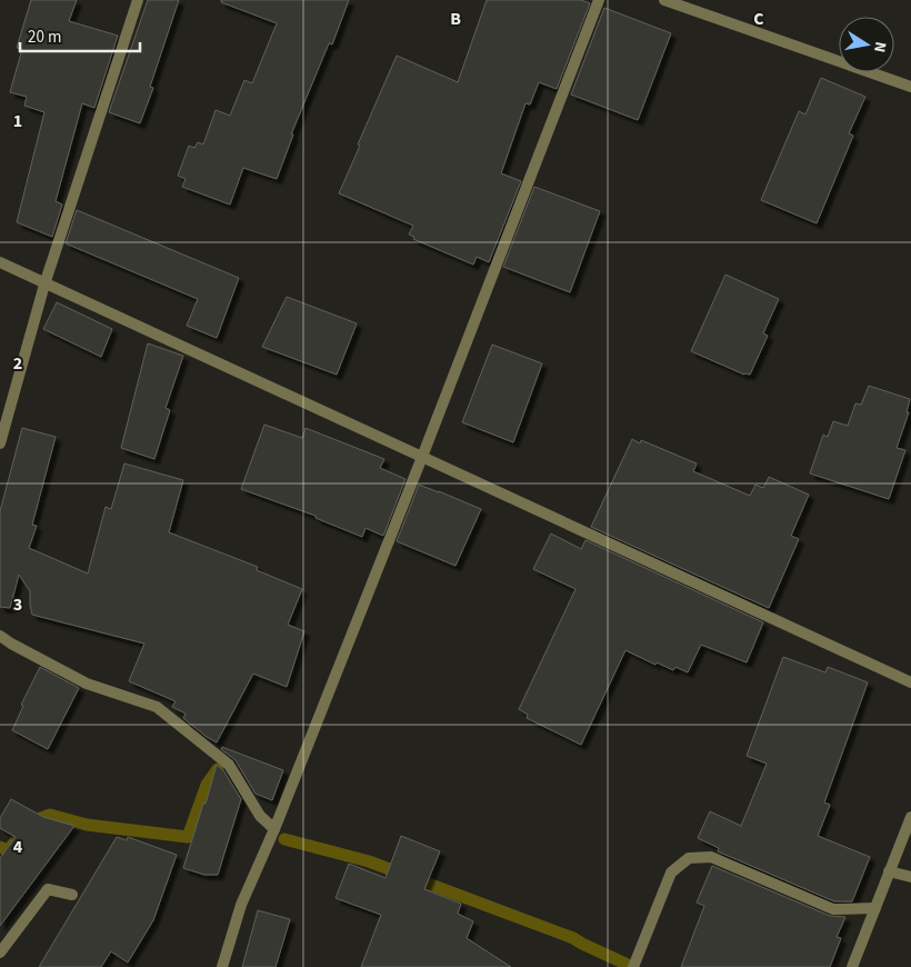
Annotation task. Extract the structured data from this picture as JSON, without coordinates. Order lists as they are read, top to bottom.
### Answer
{
  "scale_bar": "20 m",
  "north": "right",
  "grid": {
    "columns": ["B", "C"],
    "rows": [
      "1",
      "2",
      "3",
      "4"
    ]
  }
}
